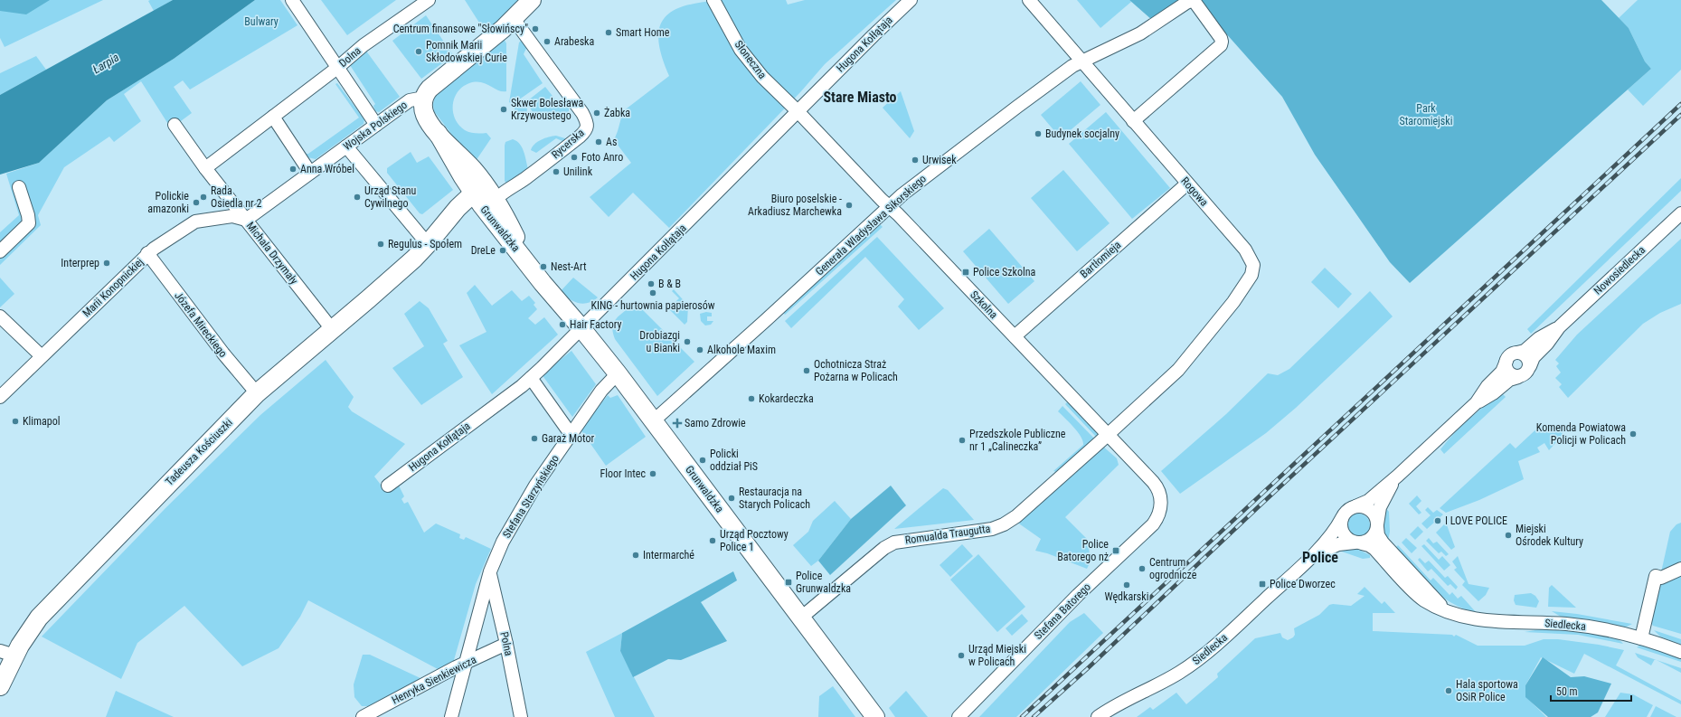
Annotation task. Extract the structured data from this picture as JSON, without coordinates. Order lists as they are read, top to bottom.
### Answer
{
  "streets": {
    "main road": ["Grunwaldzka", "Tadeusza Kościuszki"],
    "street": [
      "Hugona Kołłątaja",
      "Dolna",
      "Słoneczna",
      "Wojska Polskiego",
      "Rycerska",
      "Rogowa",
      "Generała Władysława Sikorskiego",
      "Michała Drzymały",
      "Bartłomieja",
      "Nowosiedlecka",
      "Marii Konopnickiej",
      "Szkolna",
      "Józefa Mireckiego",
      "Stefana Starzyńskiego",
      "Romualda Traugutta",
      "Stefana Batorego",
      "Siedlecka",
      "Polna",
      "Henryka Sienkiewicza"
    ]
  },
  "crossings": [
    ["Hugona Kołłątaja", "Słoneczna"],
    ["Hugona Kołłątaja", "Grunwaldzka"],
    ["Hugona Kołłątaja", "Szkolna"],
    ["Dolna", "Michała Drzymały"],
    ["Słoneczna", "Szkolna"],
    ["Wojska Polskiego", "Grunwaldzka"],
    ["Wojska Polskiego", "Michała Drzymały"],
    ["Wojska Polskiego", "Marii Konopnickiej"],
    ["Rycerska", "Grunwaldzka"],
    ["Rycerska", "Tadeusza Kościuszki"],
    ["Rogowa", "Generała Władysława Sikorskiego"],
    ["Rogowa", "Bartłomieja"],
    ["Rogowa", "Romualda Traugutta"],
    ["Generała Władysława Sikorskiego", "Grunwaldzka"],
    ["Generała Władysława Sikorskiego", "Szkolna"],
    ["Grunwaldzka", "Tadeusza Kościuszki"],
    ["Grunwaldzka", "Stefana Starzyńskiego"],
    ["Grunwaldzka", "Romualda Traugutta"],
    ["Michała Drzymały", "Marii Konopnickiej"],
    ["Michała Drzymały", "Tadeusza Kościuszki"],
    ["Bartłomieja", "Szkolna"],
    ["Nowosiedlecka", "Siedlecka"],
    ["Marii Konopnickiej", "Józefa Mireckiego"],
    ["Szkolna", "Romualda Traugutta"],
    ["Szkolna", "Stefana Batorego"],
    ["Józefa Mireckiego", "Tadeusza Kościuszki"],
    ["Stefana Starzyńskiego", "Polna"],
    ["Stefana Starzyńskiego", "Henryka Sienkiewicza"],
    ["Polna", "Henryka Sienkiewicza"]
  ],
  "districts": ["Stare Miasto", "Police"],
  "water": ["Łarpia"],
  "parks": ["Bulwary", "Park Staromiejski"],
  "places": {
    "other": [
      "Centrum finansowe \"Słowińscy\"",
      "Smart Home",
      "Arabeska",
      "Pomnik Marii Skłodowskiej Curie",
      "Skwer Bolesława Krzywoustego",
      "Żabka",
      "Budynek socjalny",
      "As",
      "Foto Anro",
      "Urwisek",
      "Anna Wróbel",
      "Unilink",
      "Rada Osiedla nr 2",
      "Urząd Stanu Cywilnego",
      "Polickie amazonki",
      "Biuro poselskie - Arkadiusz Marchewka",
      "Regulus - Społem",
      "DreLe",
      "Interprep",
      "Nest-Art",
      "B & B",
      "KING - hurtownia papierosów",
      "Hair Factory",
      "Drobiazgi u Bianki",
      "Alkohole Maxim",
      "Ochotnicza Straż Pożarna w Policach",
      "Kokardeczka",
      "Klimapol",
      "Komenda Powiatowa Policji w Policach",
      "Garaż Motor",
      "Przedszkole Publiczne nr 1 „Calineczka”",
      "Policki oddział PiS",
      "Floor Intec",
      "Restauracja na Starych Policach",
      "I LOVE POLICE",
      "Miejski Ośrodek Kultury",
      "Urząd Pocztowy Police 1",
      "Intermarché",
      "Centrum ogrodnicze",
      "Wędkarski",
      "Urząd Miejski w Policach",
      "Hala sportowa OSiR Police"
    ],
    "transit": [
      "Police Szkolna",
      "Police Batorego nż",
      "Police Grunwaldzka",
      "Police Dworzec"
    ],
    "health": ["Samo Zdrowie"]
  },
  "scale_bar": "50 m"
}
